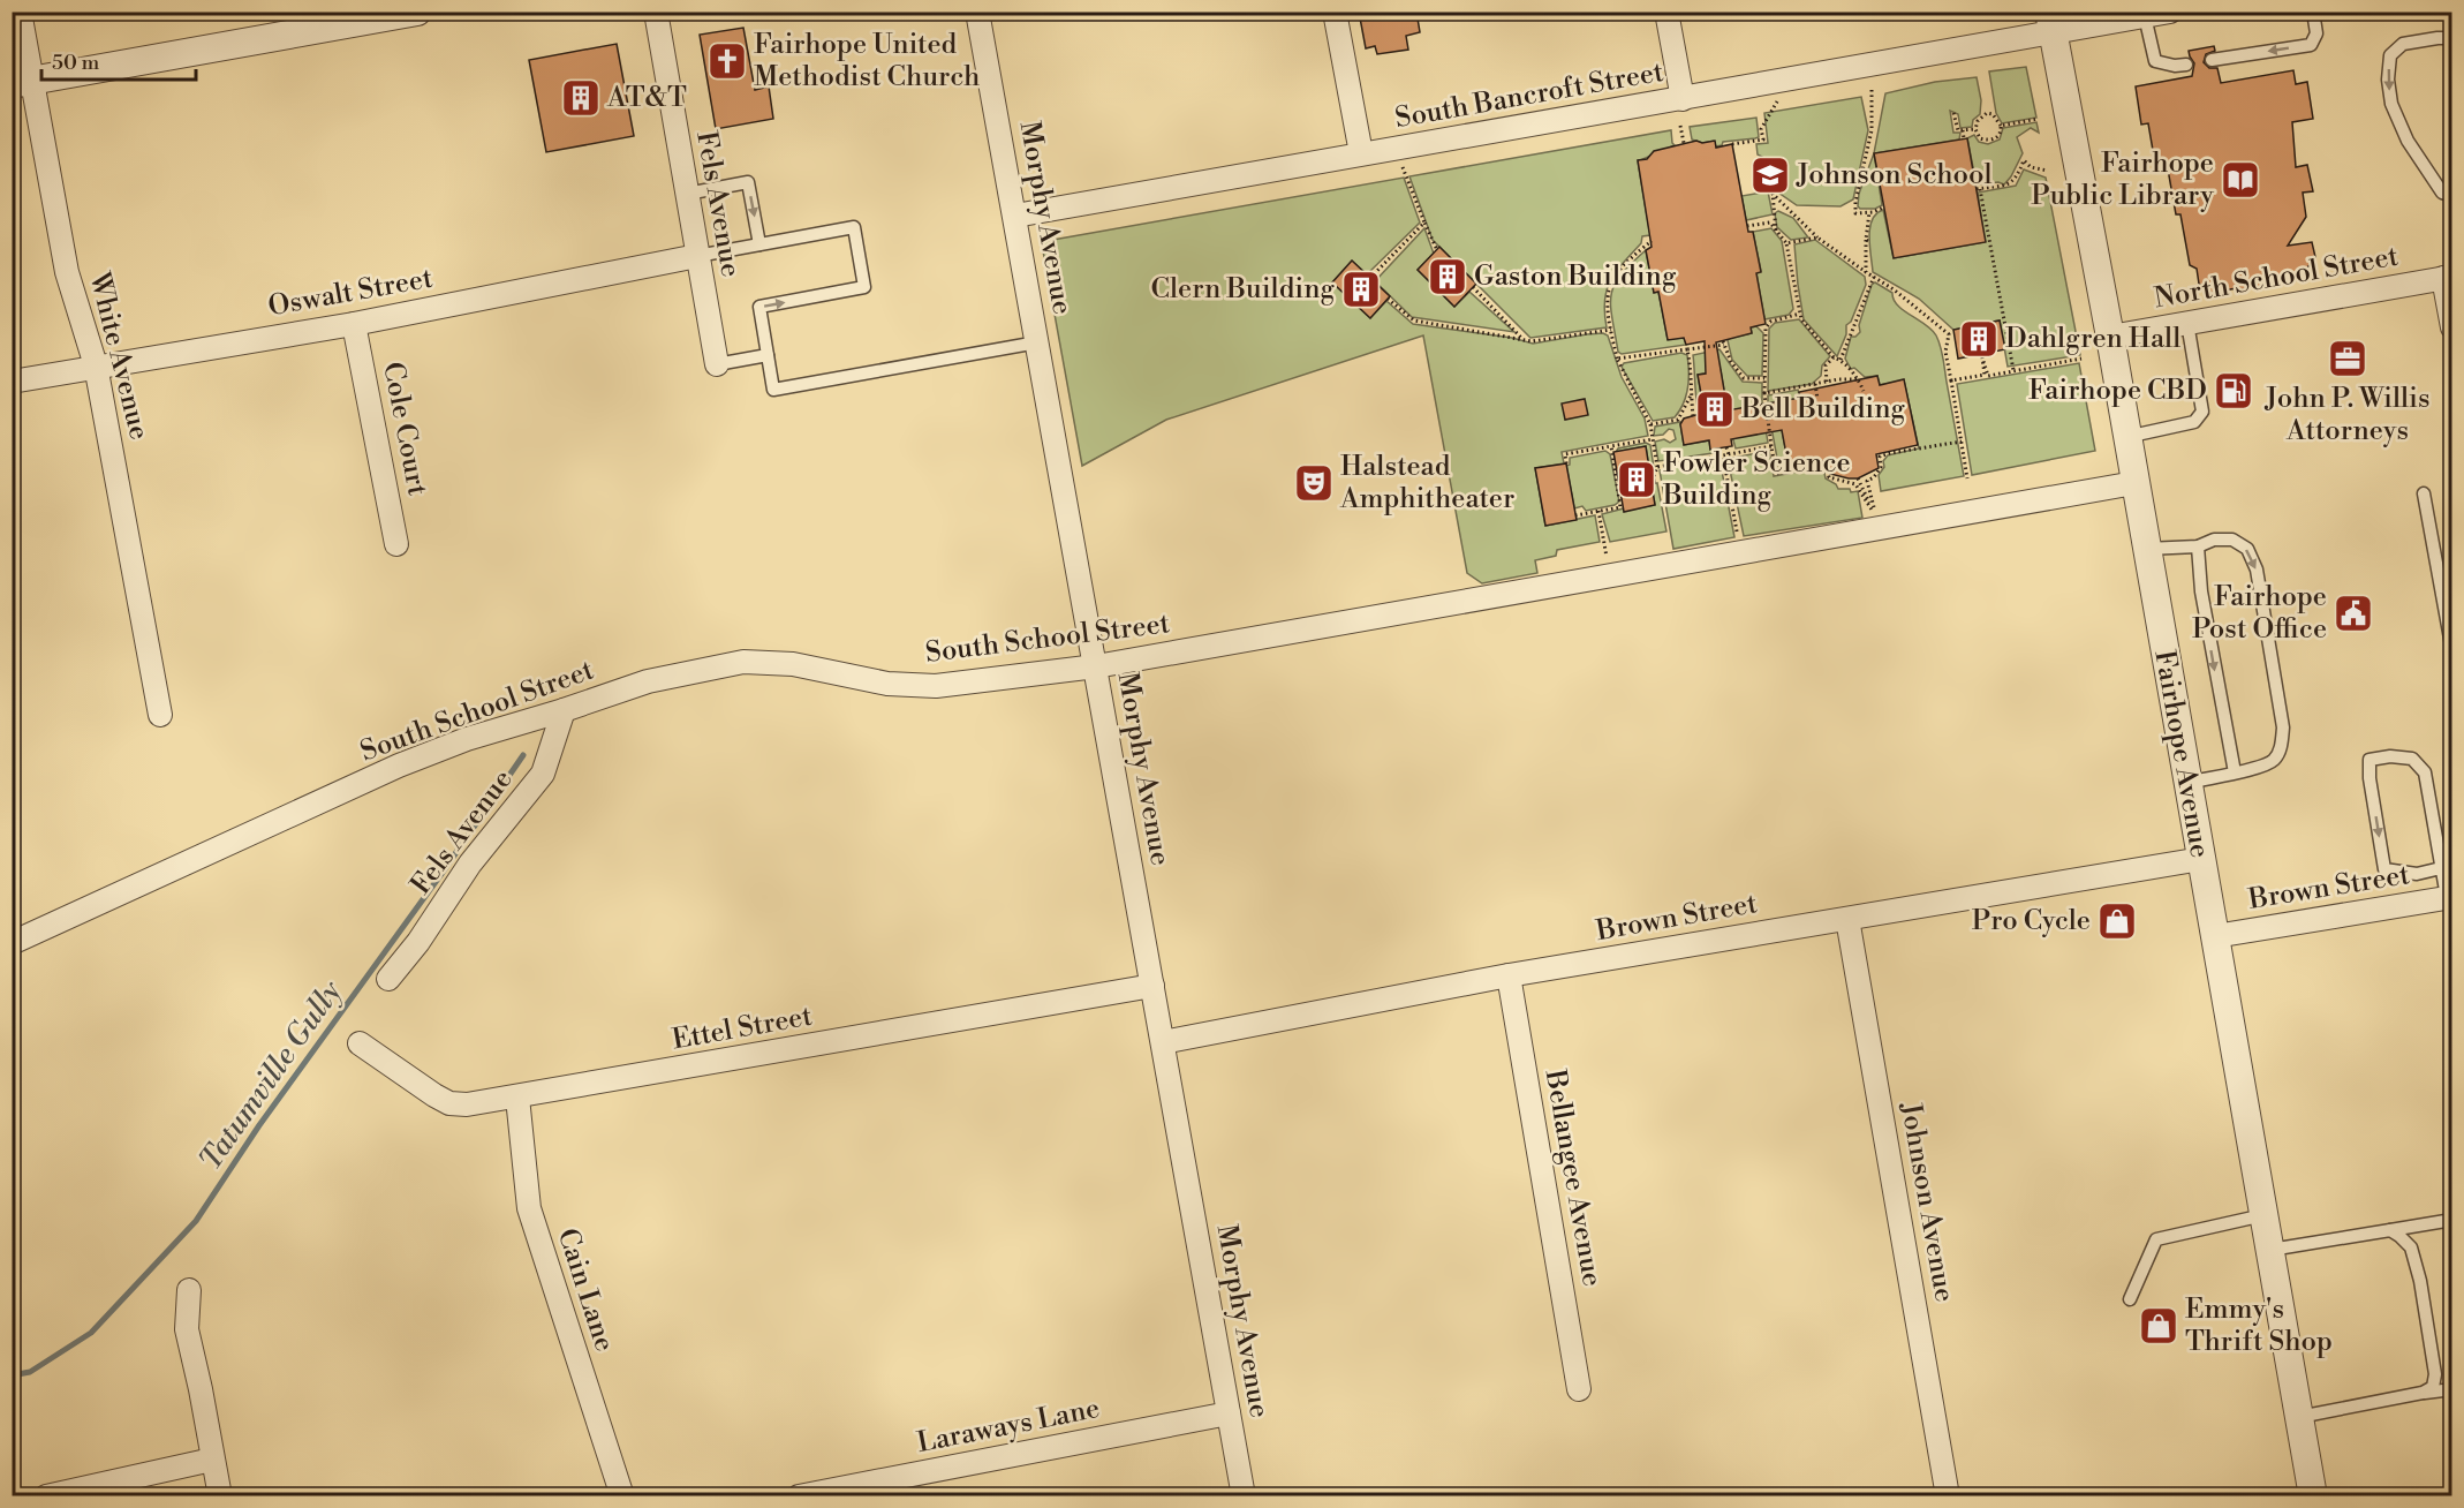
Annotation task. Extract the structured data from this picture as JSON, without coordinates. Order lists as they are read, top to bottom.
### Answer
{
  "streets": {
    "street": [
      "South Bancroft Street",
      "Fels Avenue",
      "Morphy Avenue",
      "North School Street",
      "Oswalt Street",
      "White Avenue",
      "Cole Court",
      "South School Street",
      "Fairhope Avenue",
      "Brown Street",
      "Ettel Street",
      "Bellangee Avenue",
      "Johnson Avenue",
      "Cain Lane",
      "Laraways Lane"
    ]
  },
  "crossings": [
    ["South Bancroft Street", "Morphy Avenue"],
    ["South Bancroft Street", "Fairhope Avenue"],
    ["Fels Avenue", "Oswalt Street"],
    ["Fels Avenue", "South School Street"],
    ["Morphy Avenue", "South School Street"],
    ["Morphy Avenue", "Brown Street"],
    ["Morphy Avenue", "Ettel Street"],
    ["Morphy Avenue", "Laraways Lane"],
    ["North School Street", "Fairhope Avenue"],
    ["Oswalt Street", "White Avenue"],
    ["Oswalt Street", "Cole Court"],
    ["South School Street", "Fairhope Avenue"],
    ["Fairhope Avenue", "Brown Street"],
    ["Brown Street", "Bellangee Avenue"],
    ["Brown Street", "Johnson Avenue"],
    ["Ettel Street", "Cain Lane"]
  ],
  "water": ["Tatumville Gully"],
  "places": {
    "church": ["Fairhope United Methodist Church"],
    "building": [
      "AT&T",
      "Gaston Building",
      "Clern Building",
      "Dahlgren Hall",
      "Bell Building",
      "Fowler Science Building"
    ],
    "school or university": ["Johnson School"],
    "library": ["Fairhope Public Library"],
    "office": ["John P. Willis Attorneys"],
    "fuel station": ["Fairhope CBD"],
    "theatre": ["Halstead Amphitheater"],
    "public building": ["Fairhope Post Office"],
    "shop": ["Pro Cycle", "Emmy's Thrift Shop"]
  },
  "scale_bar": "50 m"
}
